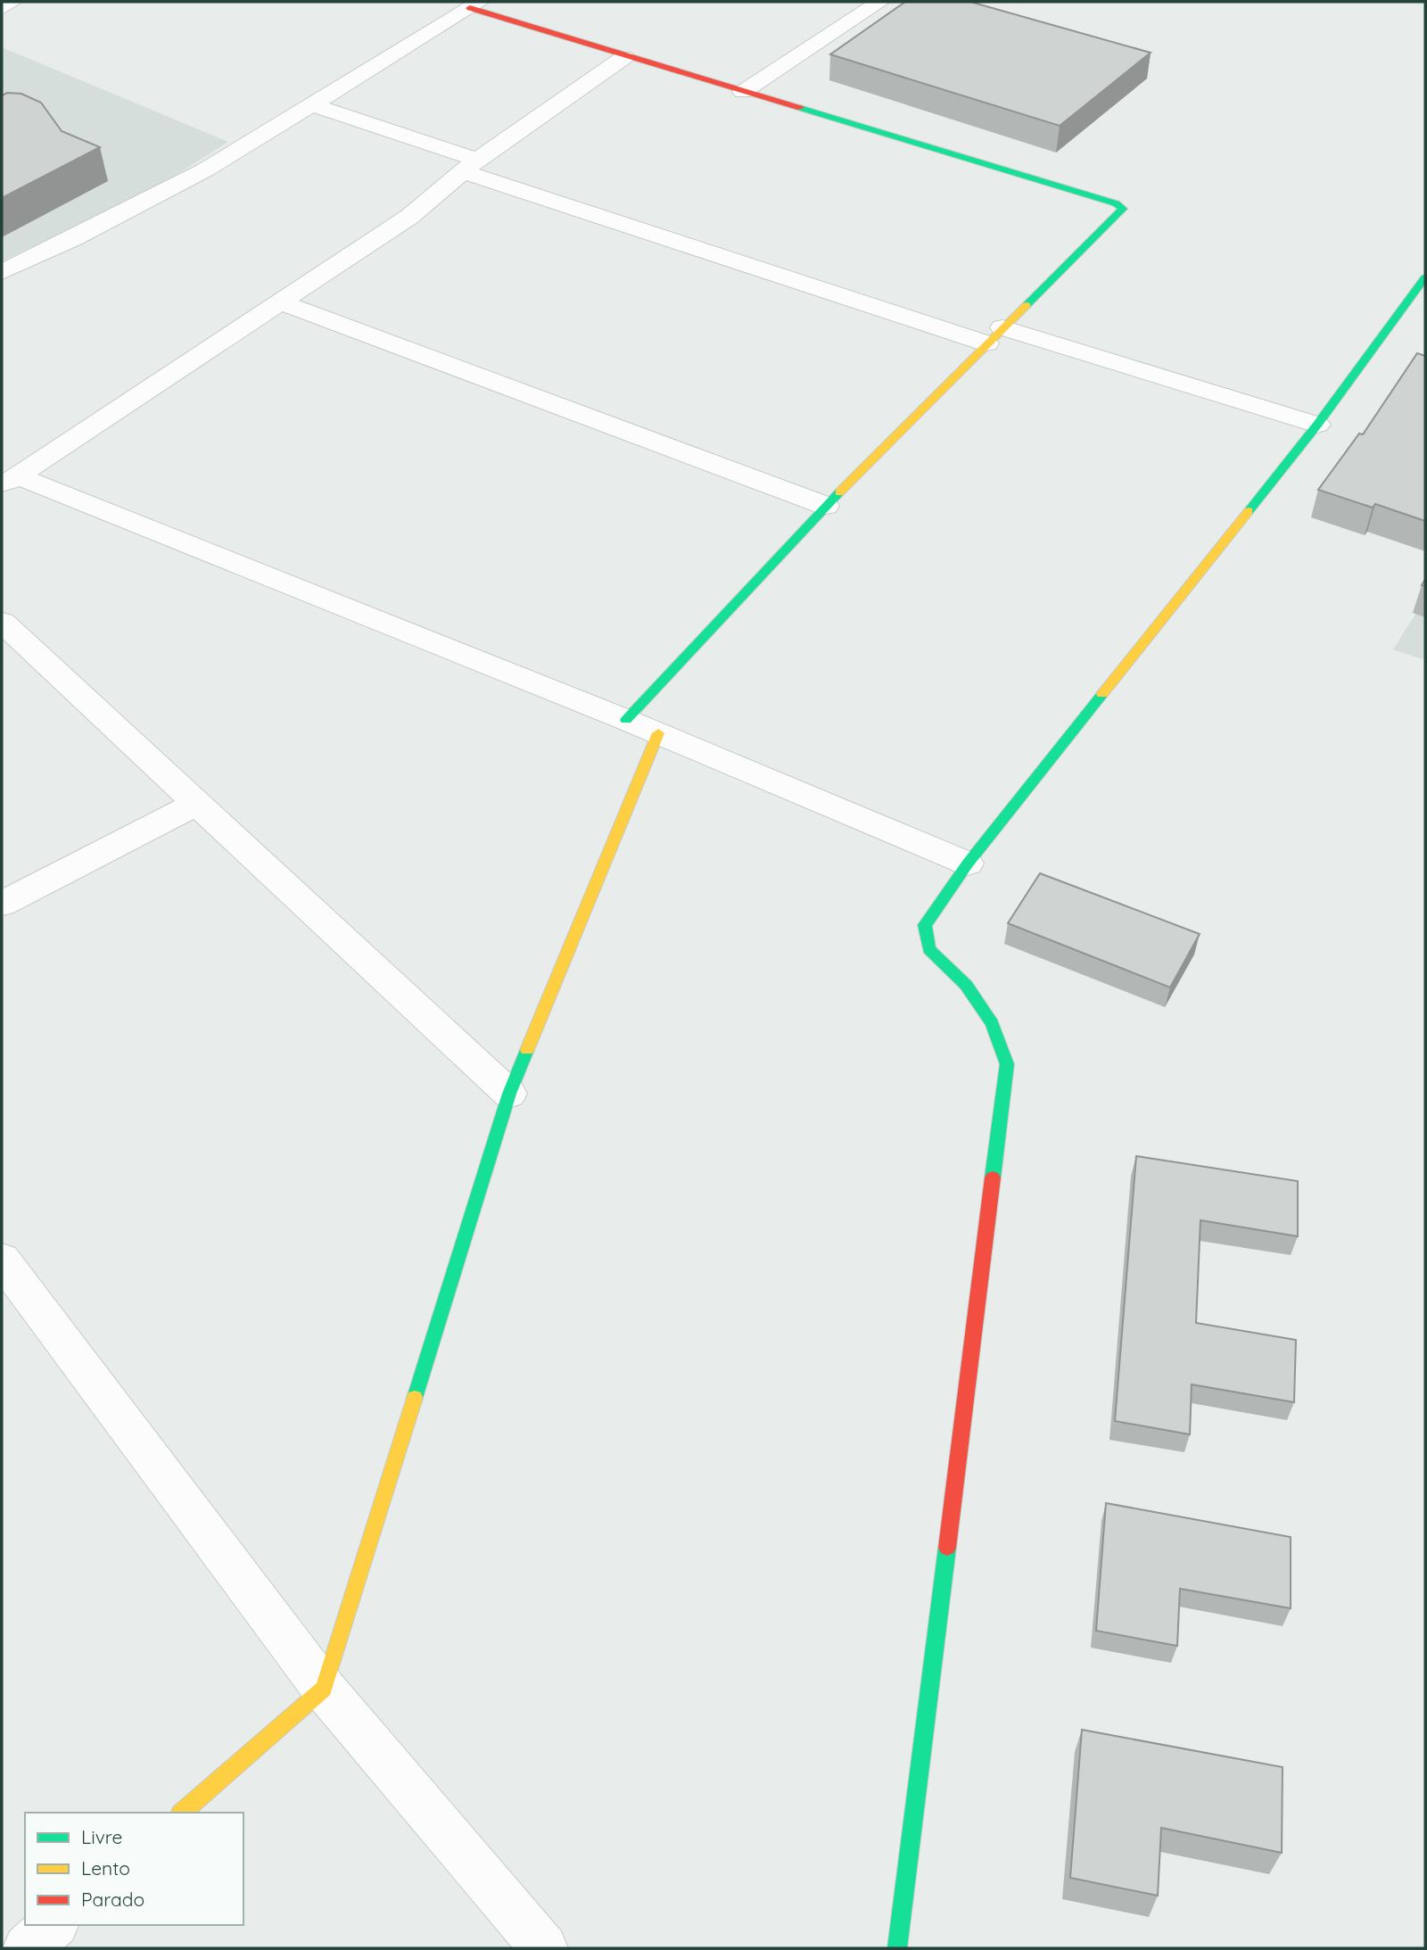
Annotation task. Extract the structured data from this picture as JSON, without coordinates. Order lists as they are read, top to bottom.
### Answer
{
  "legend": ["Livre", "Lento", "Parado"]
}
